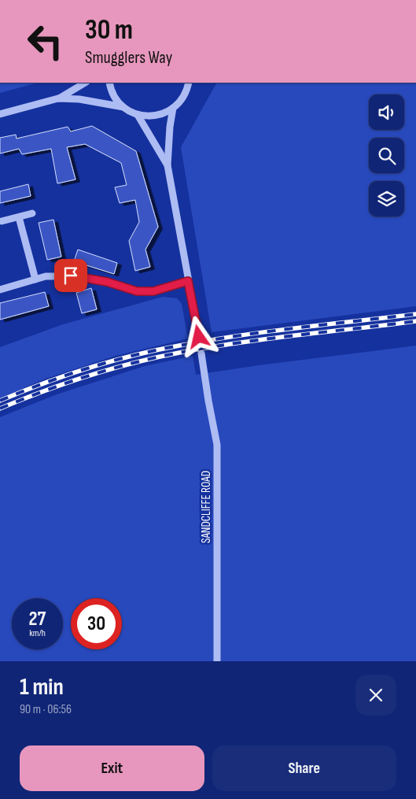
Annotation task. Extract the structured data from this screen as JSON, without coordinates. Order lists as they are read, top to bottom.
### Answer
{
  "streets": {
    "street": ["SANDCLIFFE ROAD"]
  },
  "page": {
    "turn": ["30 m", "Smugglers Way"],
    "speed": "27 km/h",
    "limit": "30",
    "heading": ["1 min", "90 m · 06:56"],
    "buttons": ["Exit", "Share"]
  }
}
